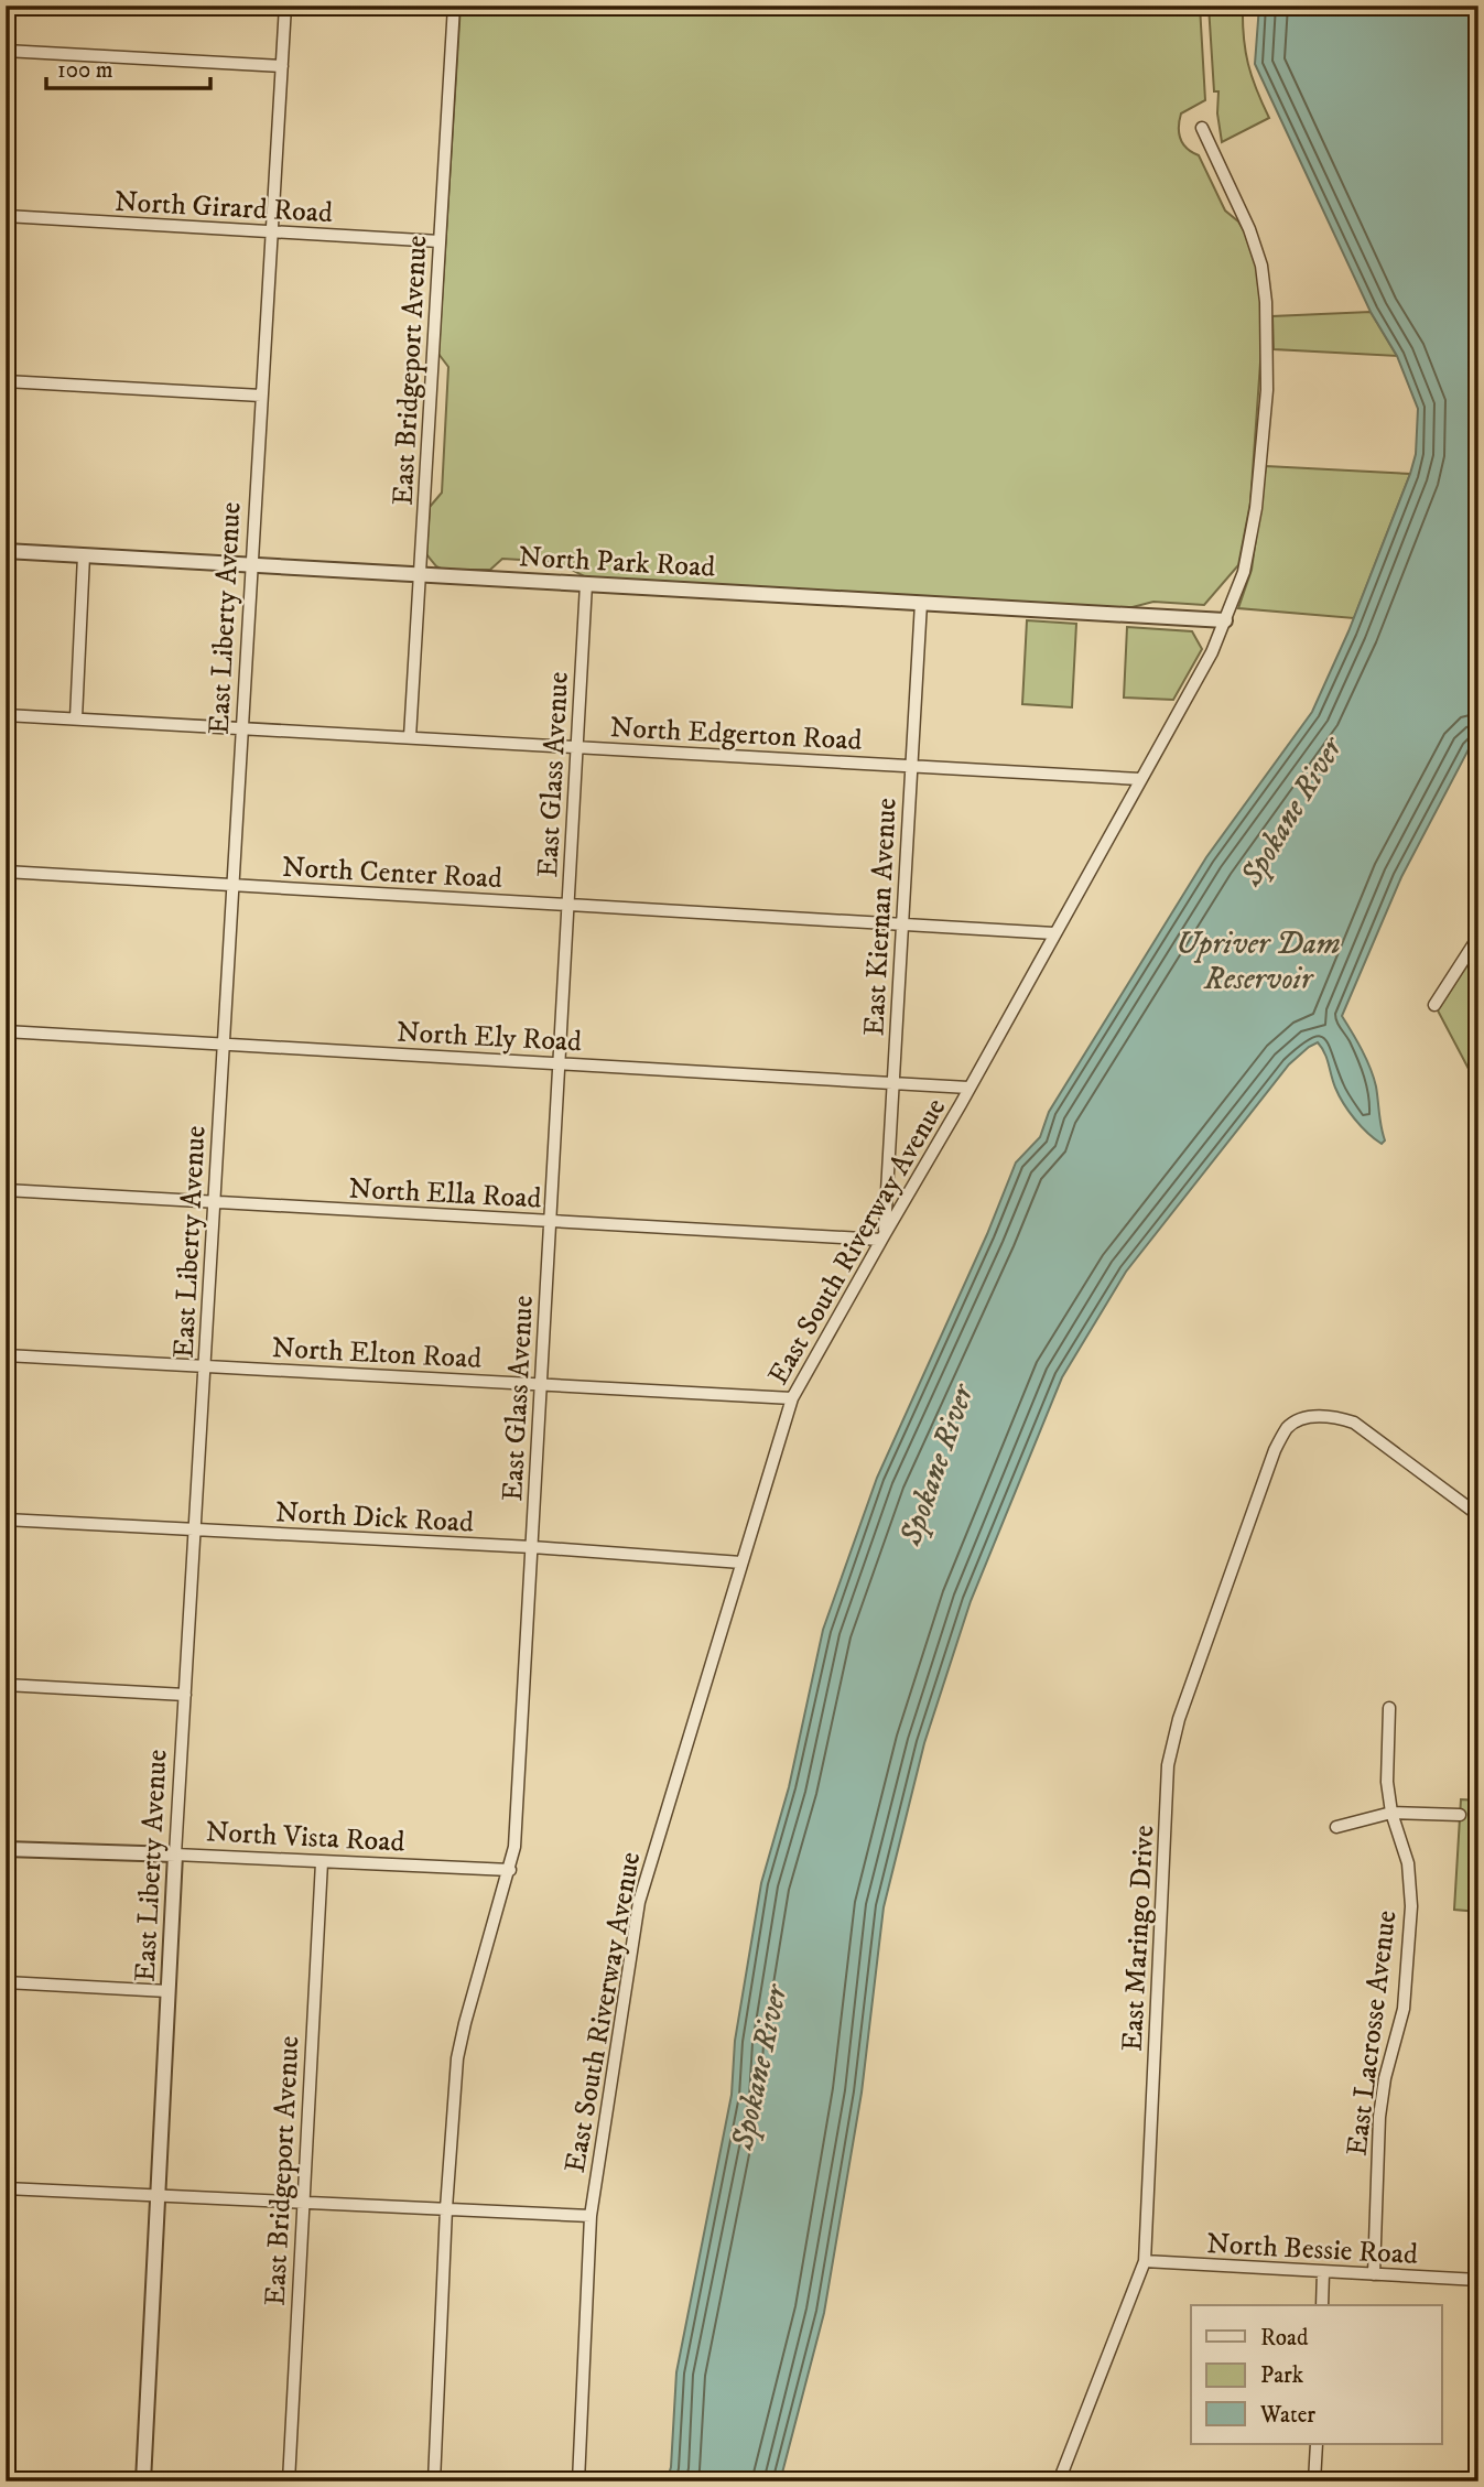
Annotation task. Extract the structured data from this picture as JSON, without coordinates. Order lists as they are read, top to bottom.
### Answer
{
  "streets": {
    "street": [
      "North Girard Road",
      "East Bridgeport Avenue",
      "North Park Road",
      "East Liberty Avenue",
      "North Edgerton Road",
      "East Glass Avenue",
      "North Center Road",
      "East Kiernan Avenue",
      "North Ely Road",
      "North Ella Road",
      "East South Riverway Avenue",
      "North Elton Road",
      "North Dick Road",
      "North Vista Road",
      "East Maringo Drive",
      "East Lacrosse Avenue",
      "North Bessie Road"
    ]
  },
  "crossings": [
    ["North Girard Road", "East Bridgeport Avenue"],
    ["North Girard Road", "East Liberty Avenue"],
    ["East Bridgeport Avenue", "North Park Road"],
    ["East Bridgeport Avenue", "North Edgerton Road"],
    ["East Bridgeport Avenue", "North Vista Road"],
    ["North Park Road", "East Liberty Avenue"],
    ["North Park Road", "East Glass Avenue"],
    ["North Park Road", "East Kiernan Avenue"],
    ["North Park Road", "East South Riverway Avenue"],
    ["East Liberty Avenue", "North Edgerton Road"],
    ["East Liberty Avenue", "North Center Road"],
    ["East Liberty Avenue", "North Ely Road"],
    ["East Liberty Avenue", "North Ella Road"],
    ["East Liberty Avenue", "North Elton Road"],
    ["East Liberty Avenue", "North Dick Road"],
    ["East Liberty Avenue", "North Vista Road"],
    ["North Edgerton Road", "East Glass Avenue"],
    ["North Edgerton Road", "East Kiernan Avenue"],
    ["North Edgerton Road", "East South Riverway Avenue"],
    ["East Glass Avenue", "North Center Road"],
    ["East Glass Avenue", "North Ely Road"],
    ["East Glass Avenue", "North Ella Road"],
    ["East Glass Avenue", "North Elton Road"],
    ["East Glass Avenue", "North Dick Road"],
    ["East Glass Avenue", "North Vista Road"],
    ["North Center Road", "East Kiernan Avenue"],
    ["North Center Road", "East South Riverway Avenue"],
    ["East Kiernan Avenue", "North Ely Road"],
    ["East Kiernan Avenue", "North Ella Road"],
    ["East Kiernan Avenue", "East South Riverway Avenue"],
    ["North Ely Road", "East South Riverway Avenue"],
    ["North Ella Road", "East South Riverway Avenue"],
    ["East South Riverway Avenue", "North Elton Road"],
    ["East South Riverway Avenue", "North Dick Road"],
    ["East Maringo Drive", "North Bessie Road"],
    ["East Lacrosse Avenue", "North Bessie Road"]
  ],
  "water": ["Spokane River", "Upriver Dam Reservoir"],
  "legend": ["Road", "Park", "Water"],
  "scale_bar": "100 m"
}
